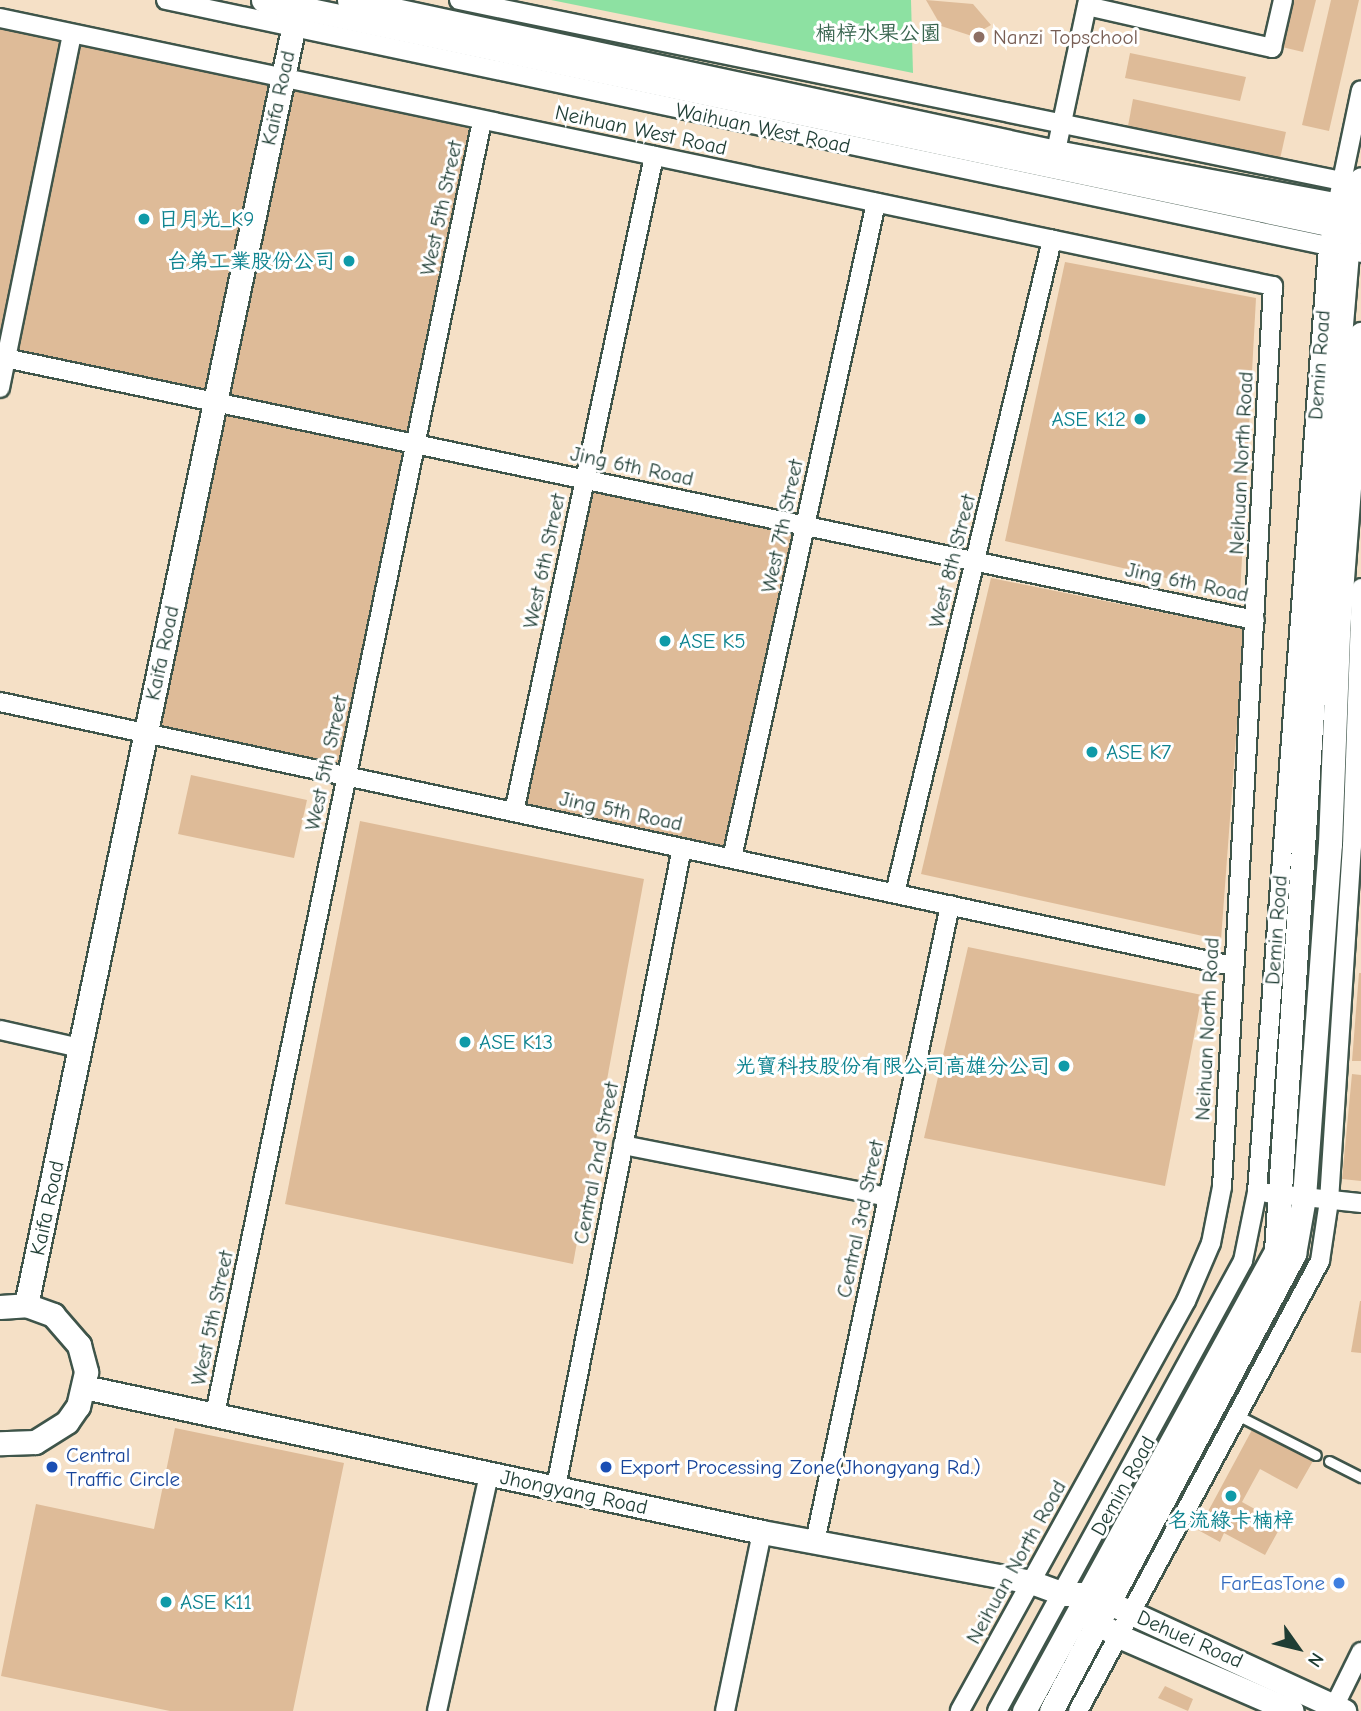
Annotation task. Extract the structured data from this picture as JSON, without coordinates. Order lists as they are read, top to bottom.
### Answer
{
  "streets": {
    "street": [
      "Kaifa Road",
      "Waihuan West Road",
      "Neihuan West Road",
      "West 5th Street",
      "Demin Road",
      "Neihuan North Road",
      "Jing 6th Road",
      "West 7th Street",
      "West 6th Street",
      "West 8th Street",
      "Jing 5th Road",
      "Central 2nd Street",
      "Central 3rd Street",
      "Jhongyang Road",
      "Dehuei Road"
    ]
  },
  "crossings": [
    ["Kaifa Road", "Waihuan West Road"],
    ["Kaifa Road", "Neihuan West Road"],
    ["Kaifa Road", "Jing 6th Road"],
    ["Kaifa Road", "Jing 5th Road"],
    ["Waihuan West Road", "Demin Road"],
    ["Neihuan West Road", "West 5th Street"],
    ["Neihuan West Road", "Neihuan North Road"],
    ["Neihuan West Road", "West 7th Street"],
    ["Neihuan West Road", "West 6th Street"],
    ["Neihuan West Road", "West 8th Street"],
    ["West 5th Street", "Jing 6th Road"],
    ["West 5th Street", "Jing 5th Road"],
    ["West 5th Street", "Jhongyang Road"],
    ["Demin Road", "Jhongyang Road"],
    ["Demin Road", "Dehuei Road"],
    ["Neihuan North Road", "Jing 6th Road"],
    ["Neihuan North Road", "Jing 5th Road"],
    ["Neihuan North Road", "Jhongyang Road"],
    ["Jing 6th Road", "West 7th Street"],
    ["Jing 6th Road", "West 6th Street"],
    ["Jing 6th Road", "West 8th Street"],
    ["West 7th Street", "Jing 5th Road"],
    ["West 6th Street", "Jing 5th Road"],
    ["West 8th Street", "Jing 5th Road"],
    ["Jing 5th Road", "Central 2nd Street"],
    ["Jing 5th Road", "Central 3rd Street"],
    ["Central 2nd Street", "Jhongyang Road"],
    ["Central 3rd Street", "Jhongyang Road"],
    ["Jhongyang Road", "Dehuei Road"]
  ],
  "parks": ["楠梓水果公園"],
  "places": [
    "Nanzi Topschool",
    "日月光_K9",
    "台弟工業股份公司",
    "ASE K12",
    "ASE K5",
    "ASE K7",
    "ASE K13",
    "光寶科技股份有限公司高雄分公司",
    "Central Traffic Circle",
    "Export Processing Zone(Jhongyang Rd.)",
    "名流綠卡楠梓",
    "FarEasTone",
    "ASE K11"
  ],
  "north": "bottom right"
}
